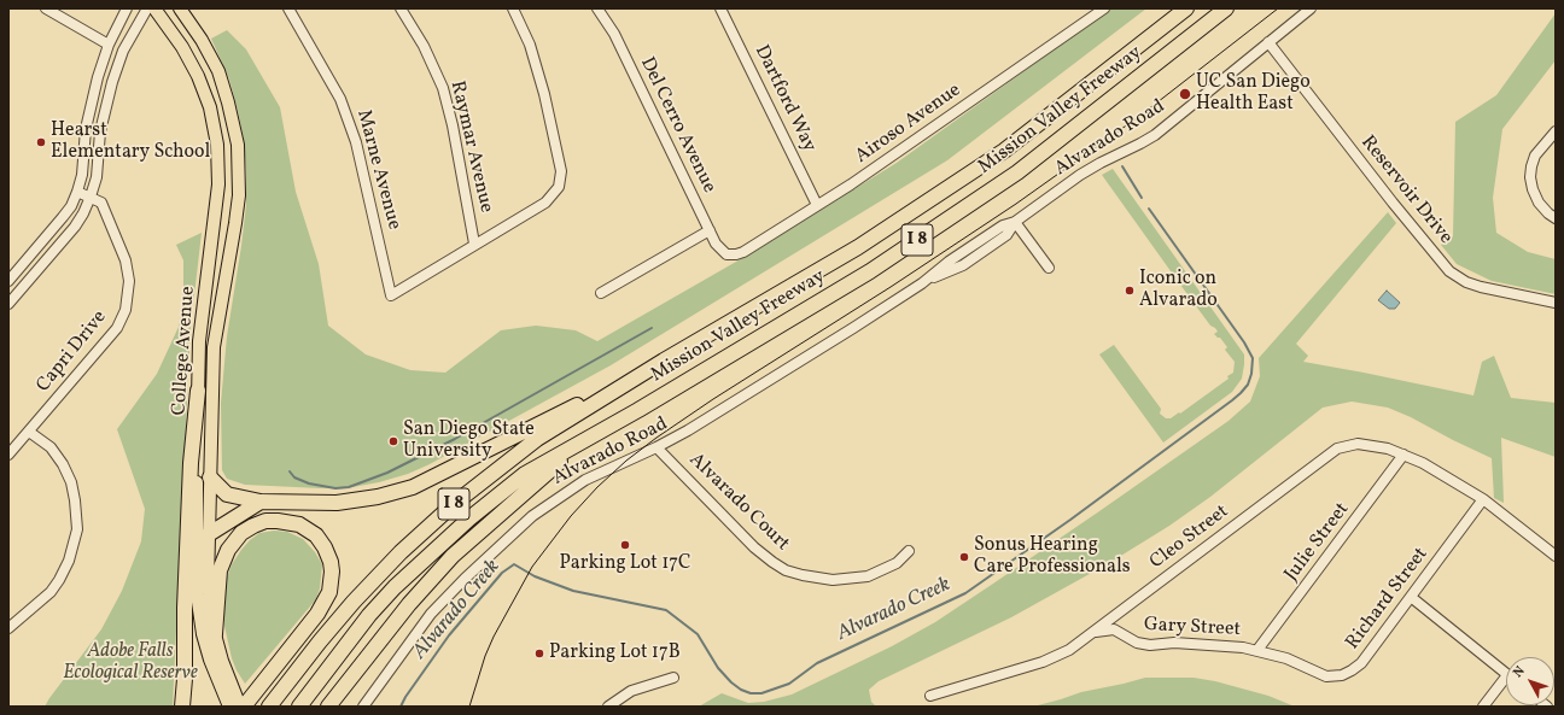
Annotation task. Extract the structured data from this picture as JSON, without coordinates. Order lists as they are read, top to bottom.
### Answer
{
  "streets": {
    "highway": ["Mission Valley Freeway", "I 8"],
    "main road": ["College Avenue"],
    "street": [
      "Dartford Way",
      "Airoso Avenue",
      "Del Cerro Avenue",
      "Alvarado Road",
      "Raymar Avenue",
      "Marne Avenue",
      "Reservoir Drive",
      "Capri Drive",
      "Alvarado Court",
      "Cleo Street",
      "Julie Street",
      "Richard Street",
      "Gary Street"
    ]
  },
  "crossings": [
    ["Dartford Way", "Airoso Avenue"],
    ["Airoso Avenue", "Del Cerro Avenue"],
    ["Alvarado Road", "Reservoir Drive"],
    ["Alvarado Road", "Alvarado Court"],
    ["Raymar Avenue", "Marne Avenue"],
    ["Cleo Street", "Julie Street"],
    ["Cleo Street", "Gary Street"],
    ["Julie Street", "Gary Street"],
    ["Richard Street", "Gary Street"]
  ],
  "water": ["Alvarado Creek"],
  "parks": ["Adobe Falls Ecological Reserve"],
  "places": [
    "UC San Diego Health East",
    "Hearst Elementary School",
    "Iconic on Alvarado",
    "San Diego State University",
    "Parking Lot 17C",
    "Sonus Hearing Care Professionals",
    "Parking Lot 17B"
  ],
  "north": "top left"
}
